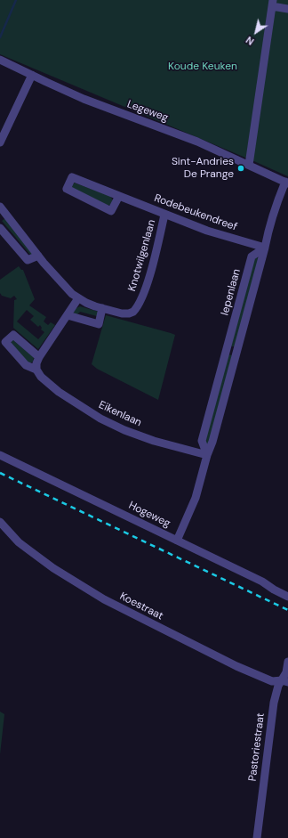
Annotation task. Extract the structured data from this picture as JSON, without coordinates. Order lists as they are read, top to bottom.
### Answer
{
  "streets": {
    "street": [
      "Legeweg",
      "Rodebeukendreef",
      "Knotwilgenlaan",
      "Iepenlaan",
      "Eikenlaan",
      "Hogeweg",
      "Koestraat",
      "Pastoriestraat"
    ]
  },
  "crossings": [
    ["Legeweg", "Iepenlaan"],
    ["Rodebeukendreef", "Knotwilgenlaan"],
    ["Rodebeukendreef", "Iepenlaan"],
    ["Iepenlaan", "Eikenlaan"],
    ["Iepenlaan", "Hogeweg"],
    ["Koestraat", "Pastoriestraat"]
  ],
  "parks": ["Koude Keuken"],
  "places": ["Sint-Andries De Prange"],
  "north": "bottom left"
}
